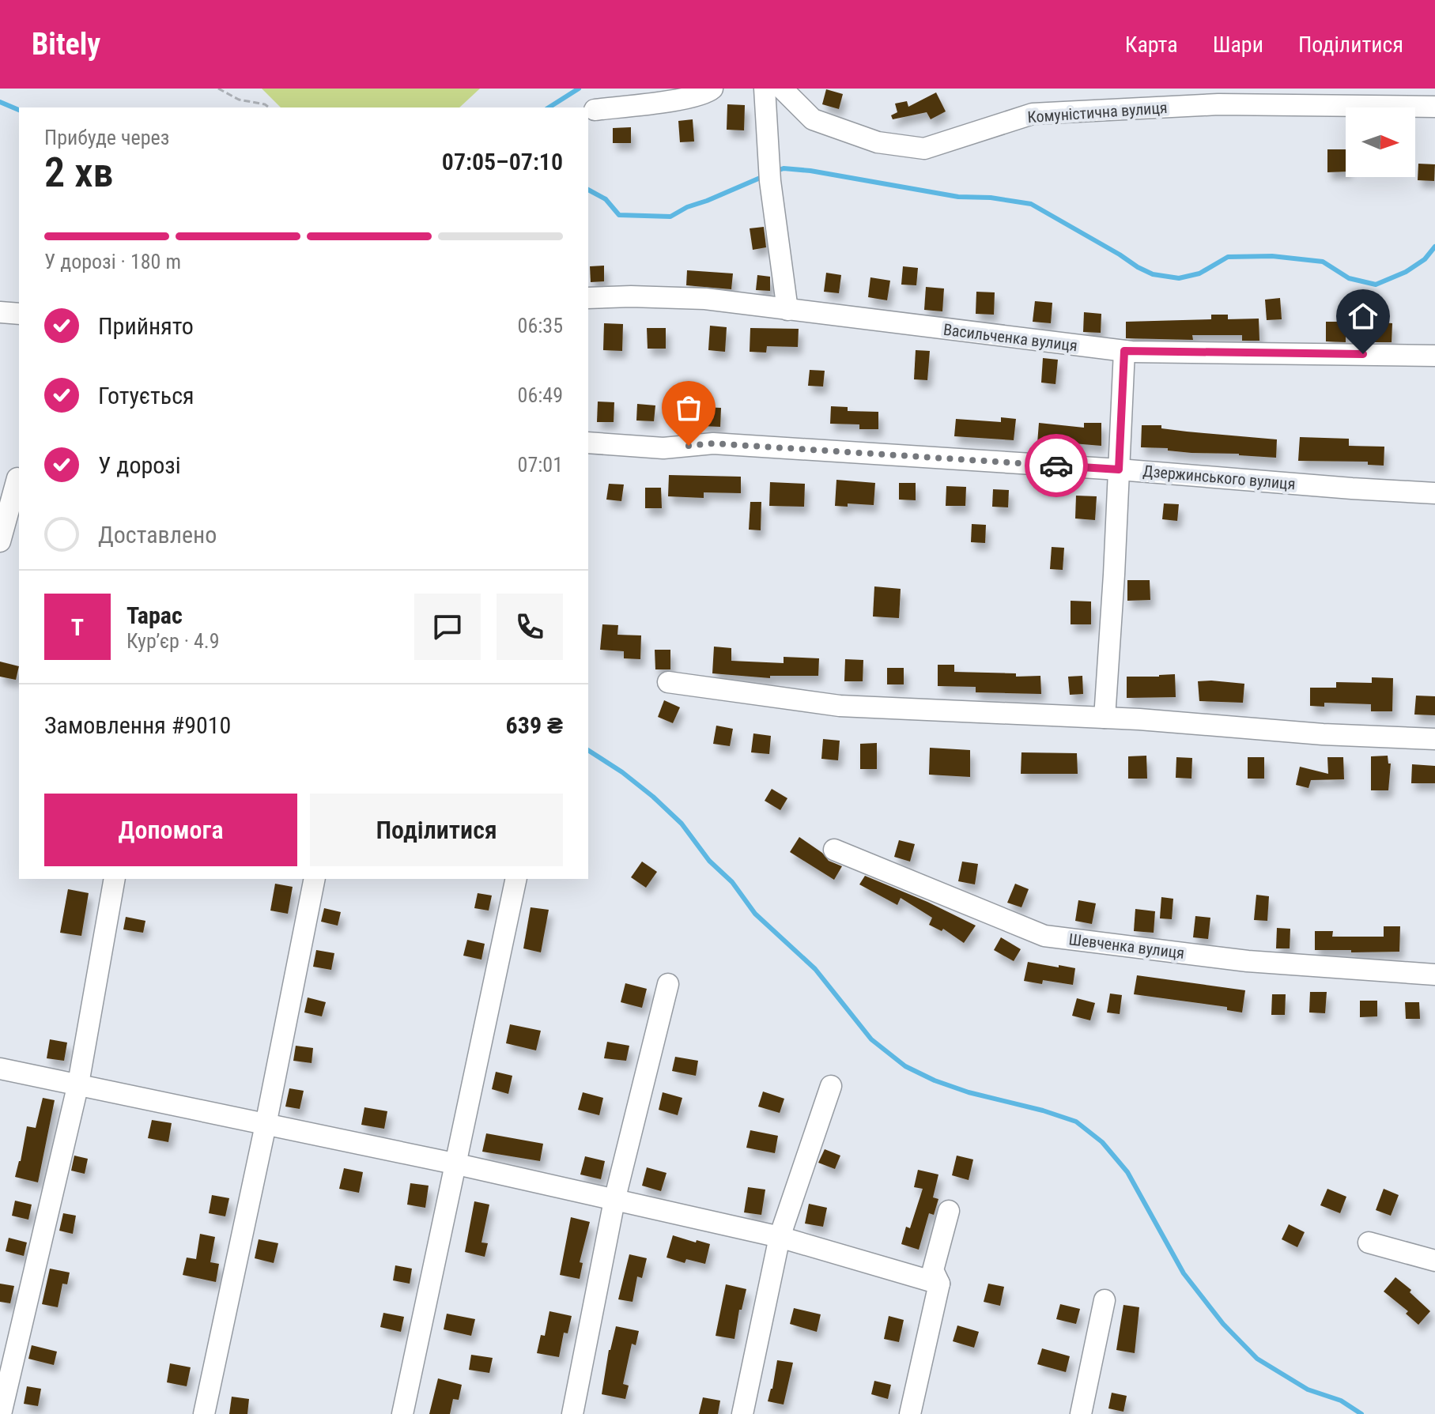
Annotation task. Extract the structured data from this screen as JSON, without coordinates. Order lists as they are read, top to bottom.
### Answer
{
  "streets": {
    "street": [
      "Комуністична вулиця",
      "Васильченка вулиця",
      "Дзержинського вулиця",
      "Шевченка вулиця"
    ]
  },
  "north": "right",
  "page": {
    "header": "Bitely",
    "nav": ["Карта", "Шари", "Поділитися"],
    "heading": ["2 хв", "Прибуде через", "07:05–07:10"],
    "panel": [
      "Тарас",
      "Кур’єр · 4.9",
      "Замовлення #9010",
      "639 ₴"
    ],
    "bar": "У дорозі · 180 m",
    "list": [
      ["Прийнято", "06:35"],
      ["Готується", "06:49"],
      ["У дорозі", "07:01"],
      "Доставлено"
    ],
    "round": "Т",
    "buttons": ["Допомога", "Поділитися"]
  }
}
